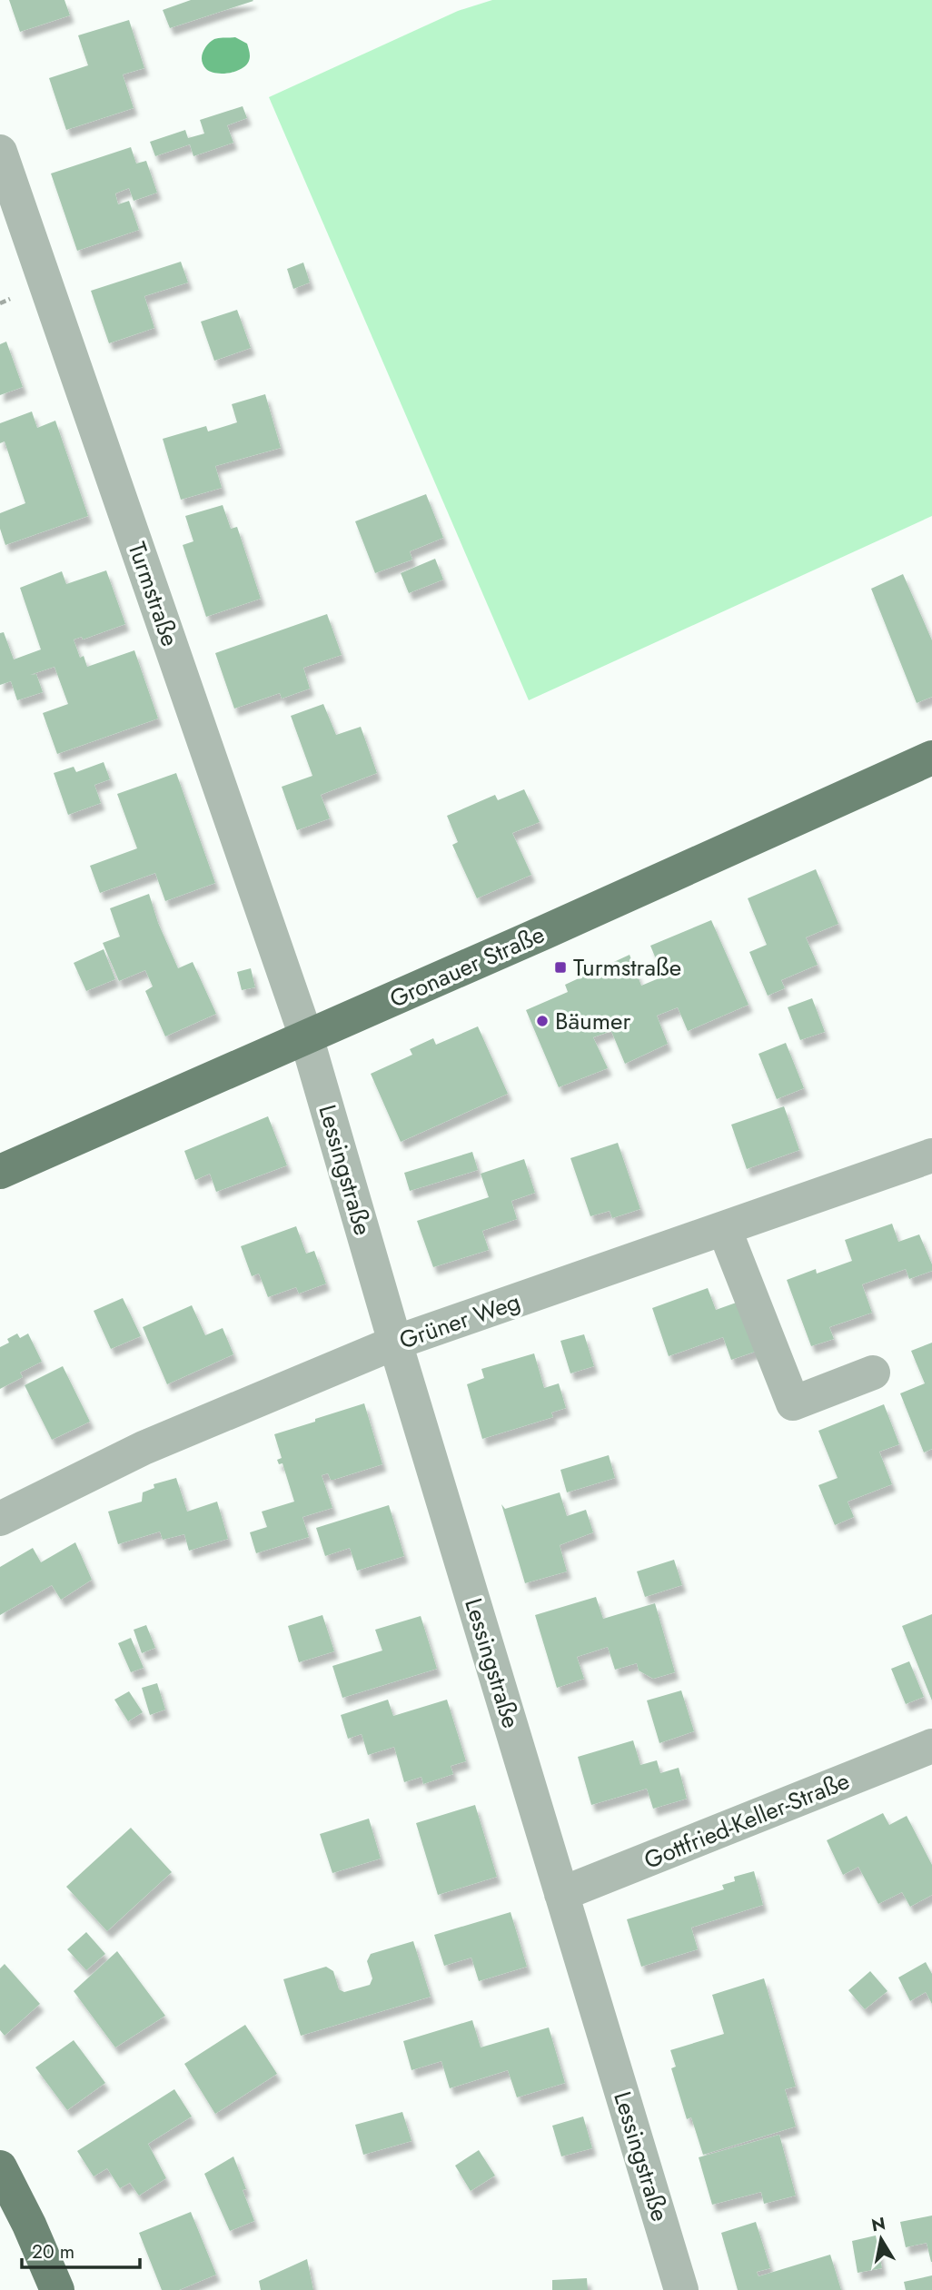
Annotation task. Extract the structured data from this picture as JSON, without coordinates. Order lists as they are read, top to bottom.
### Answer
{
  "streets": {
    "main road": ["Gronauer Straße"],
    "street": [
      "Turmstraße",
      "Lessingstraße",
      "Grüner Weg",
      "Gottfried-Keller-Straße"
    ]
  },
  "crossings": [
    ["Turmstraße", "Gronauer Straße"],
    ["Turmstraße", "Lessingstraße"],
    ["Gronauer Straße", "Lessingstraße"],
    ["Lessingstraße", "Grüner Weg"],
    ["Lessingstraße", "Gottfried-Keller-Straße"]
  ],
  "places": {
    "transit": ["Turmstraße"],
    "other": ["Bäumer"]
  },
  "scale_bar": "20 m",
  "north": "top"
}
